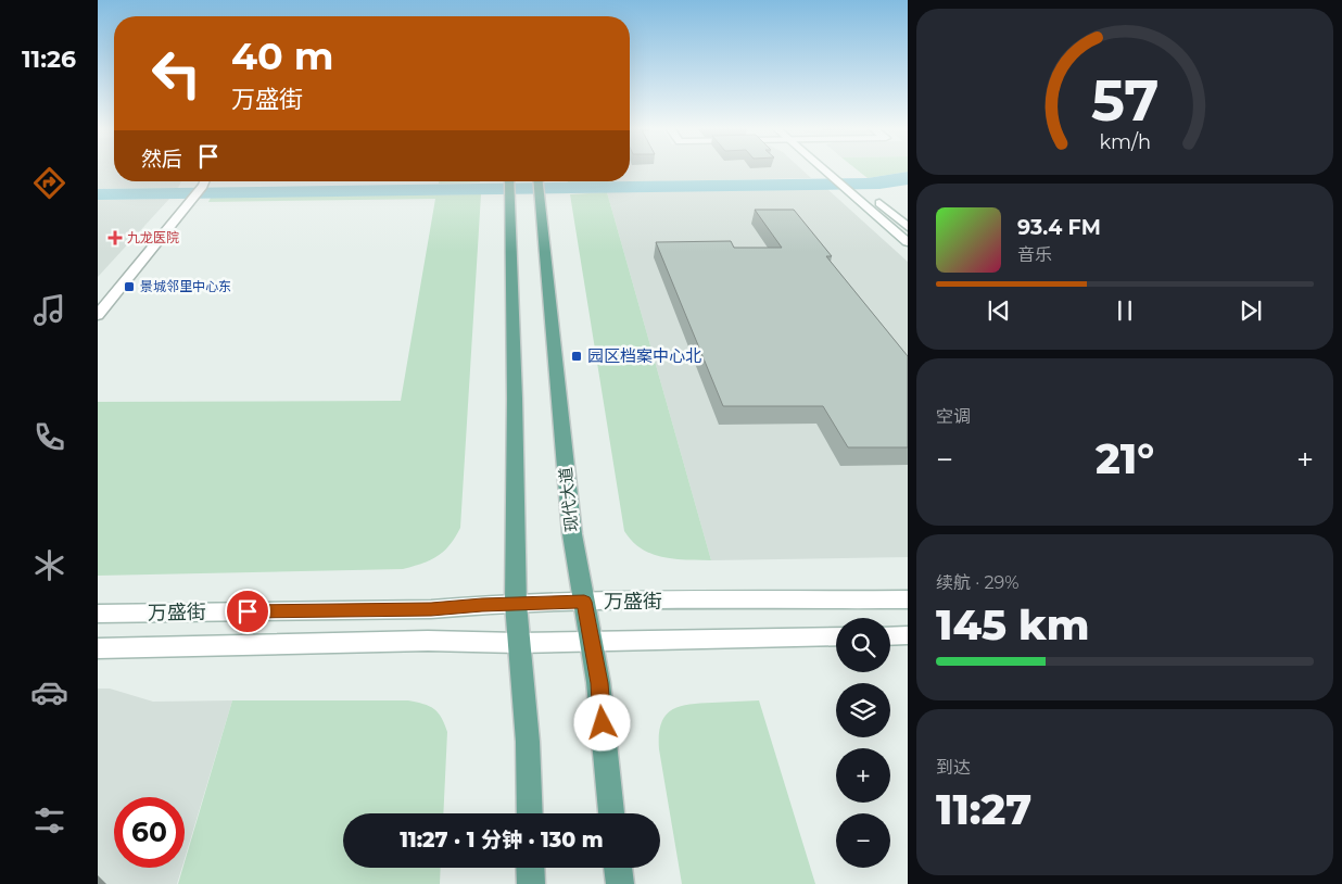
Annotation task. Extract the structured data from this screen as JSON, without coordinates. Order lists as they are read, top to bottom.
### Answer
{
  "streets": {
    "main road": ["现代大道", "万盛街"]
  },
  "crossings": [
    ["现代大道", "万盛街"]
  ],
  "places": {
    "health": ["九龙医院"],
    "transit": ["景城邻里中心东", "园区档案中心北"]
  },
  "page": {
    "tabs": "11:26",
    "turn": ["40 m", "万盛街"],
    "then": "然后",
    "song": ["93.4 FM", "音乐"],
    "tile": [
      "空调",
      ["续航 · 29%", "145 km"],
      ["到达", "11:27"]
    ],
    "heat": ["−", "21°", "+"],
    "map_buttons": ["+", "−"],
    "limit": "60",
    "trip": "11:27 · 1 分钟 · 130 m",
    "gauge": ["57", "km/h"]
  }
}
